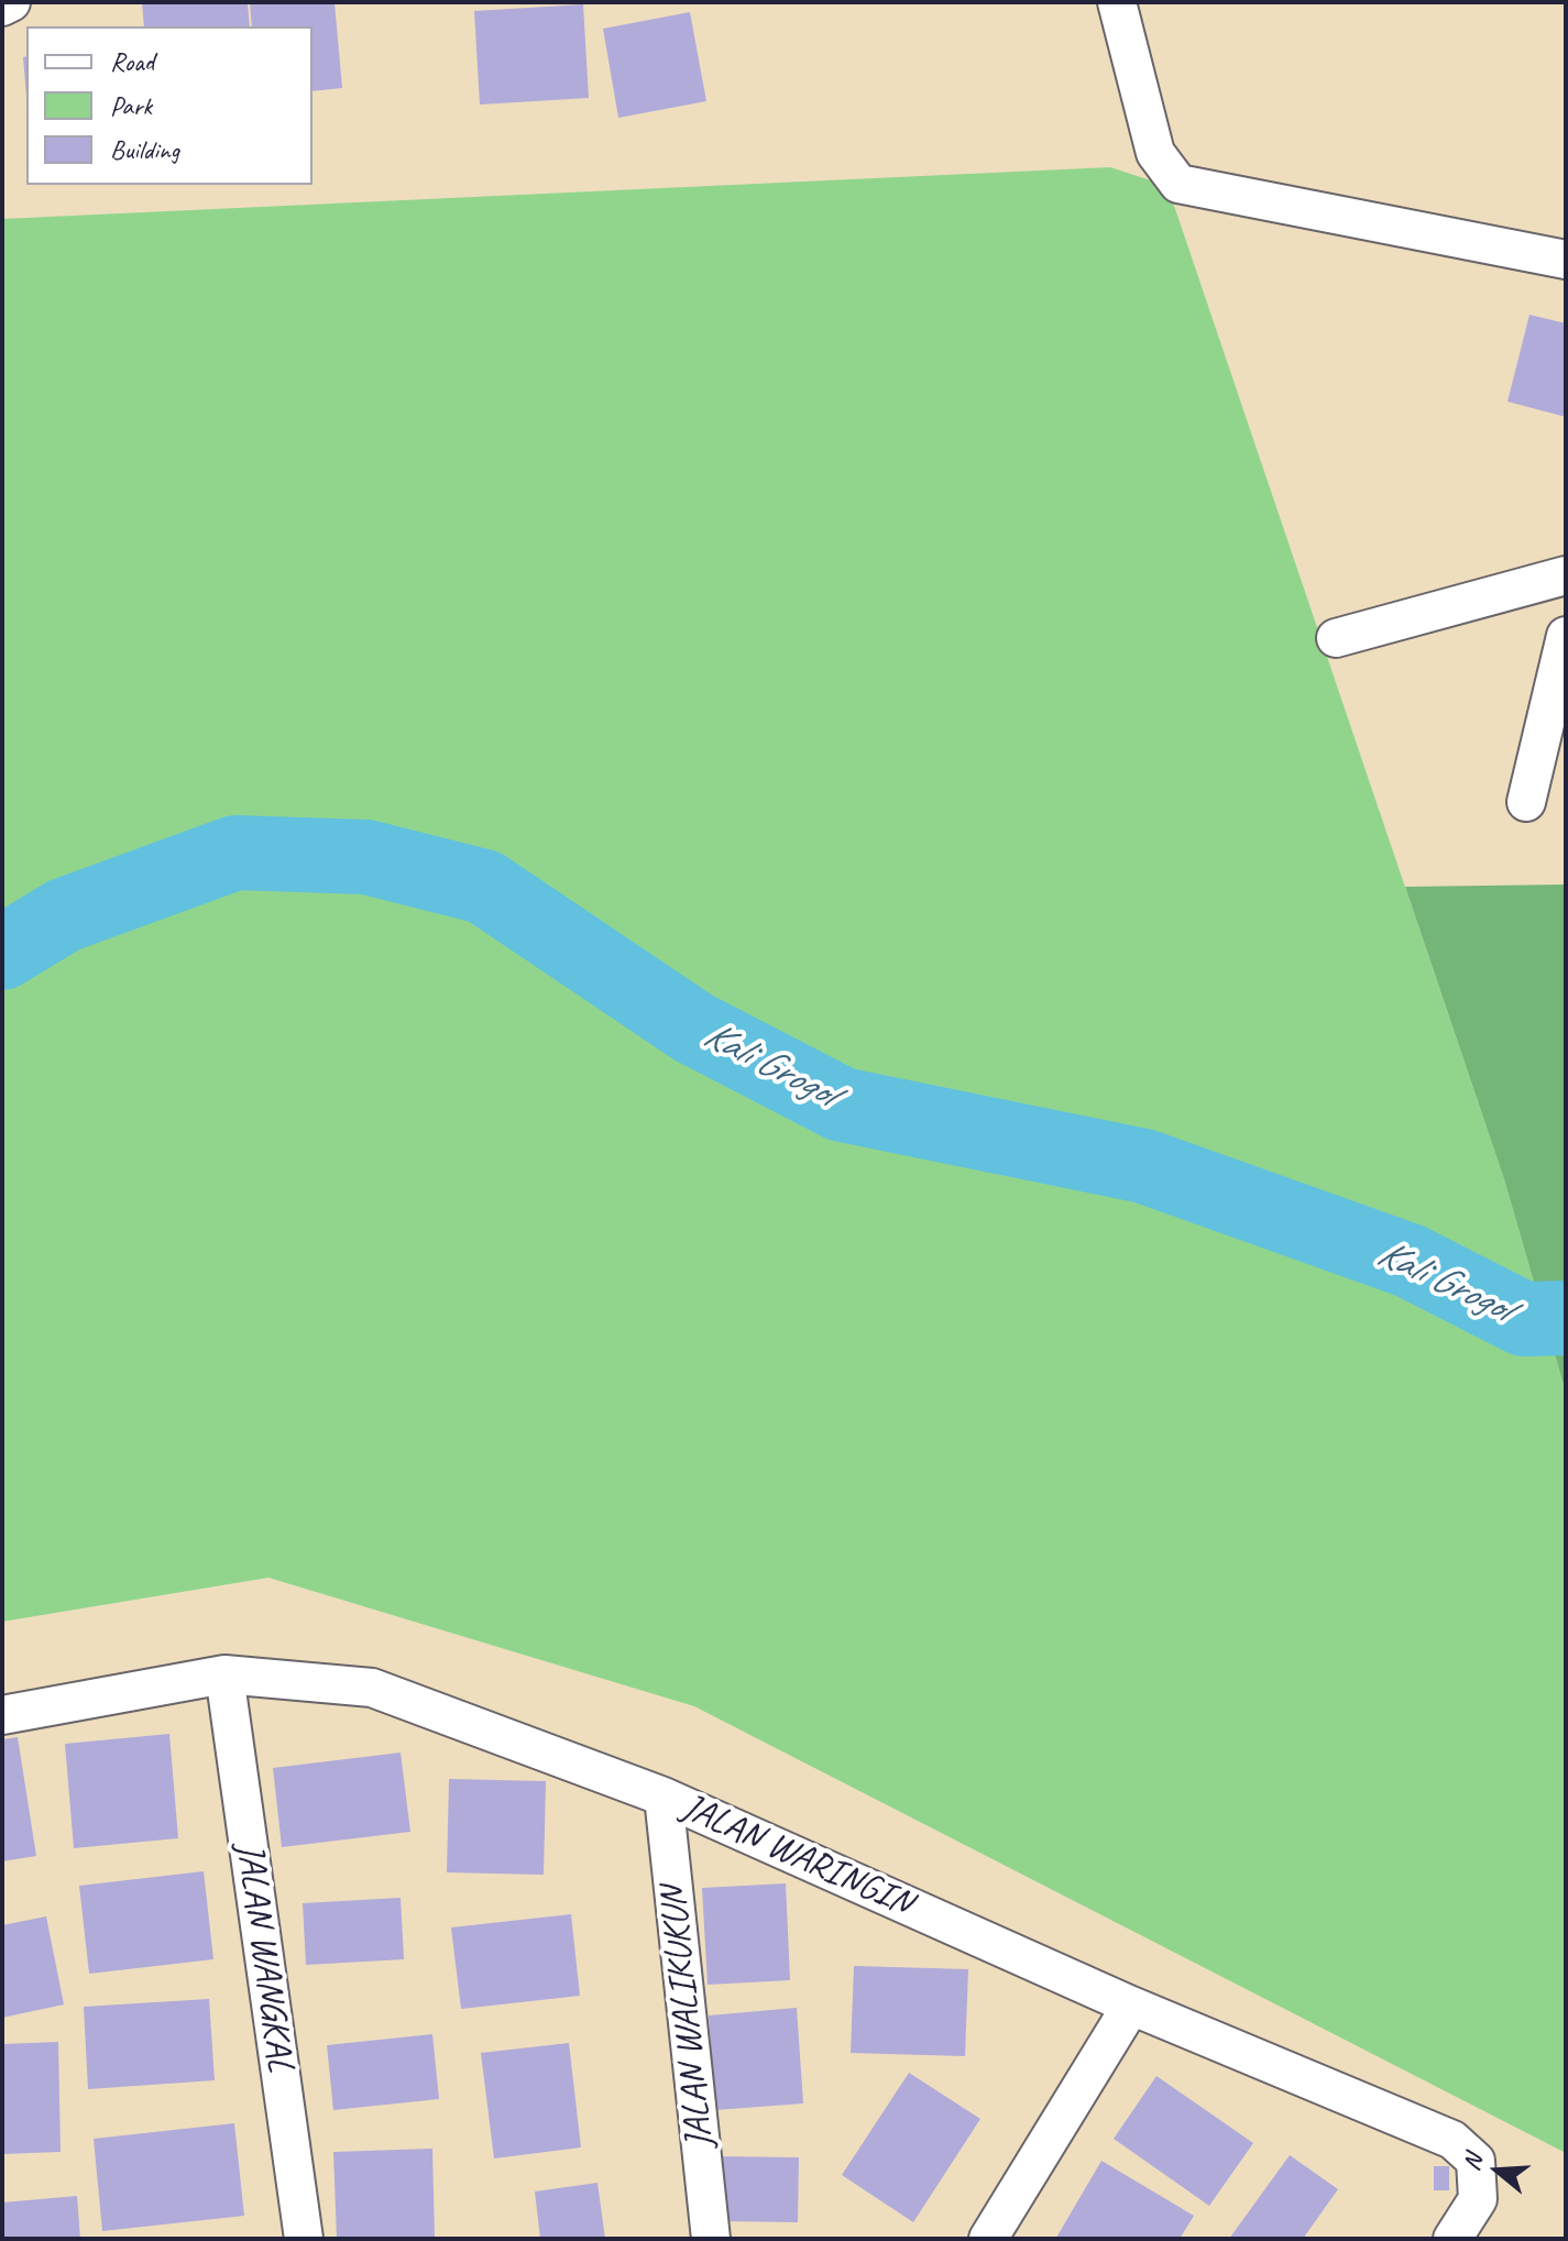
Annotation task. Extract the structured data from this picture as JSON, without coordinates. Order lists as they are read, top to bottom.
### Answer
{
  "streets": {
    "street": ["JALAN WARINGIN", "JALAN WANGKAL", "JALAN WALIKUKUN"]
  },
  "crossings": [
    ["JALAN WARINGIN", "JALAN WANGKAL"],
    ["JALAN WARINGIN", "JALAN WALIKUKUN"]
  ],
  "water": ["Kali Grogol"],
  "legend": ["Road", "Park", "Building"],
  "north": "left"
}
